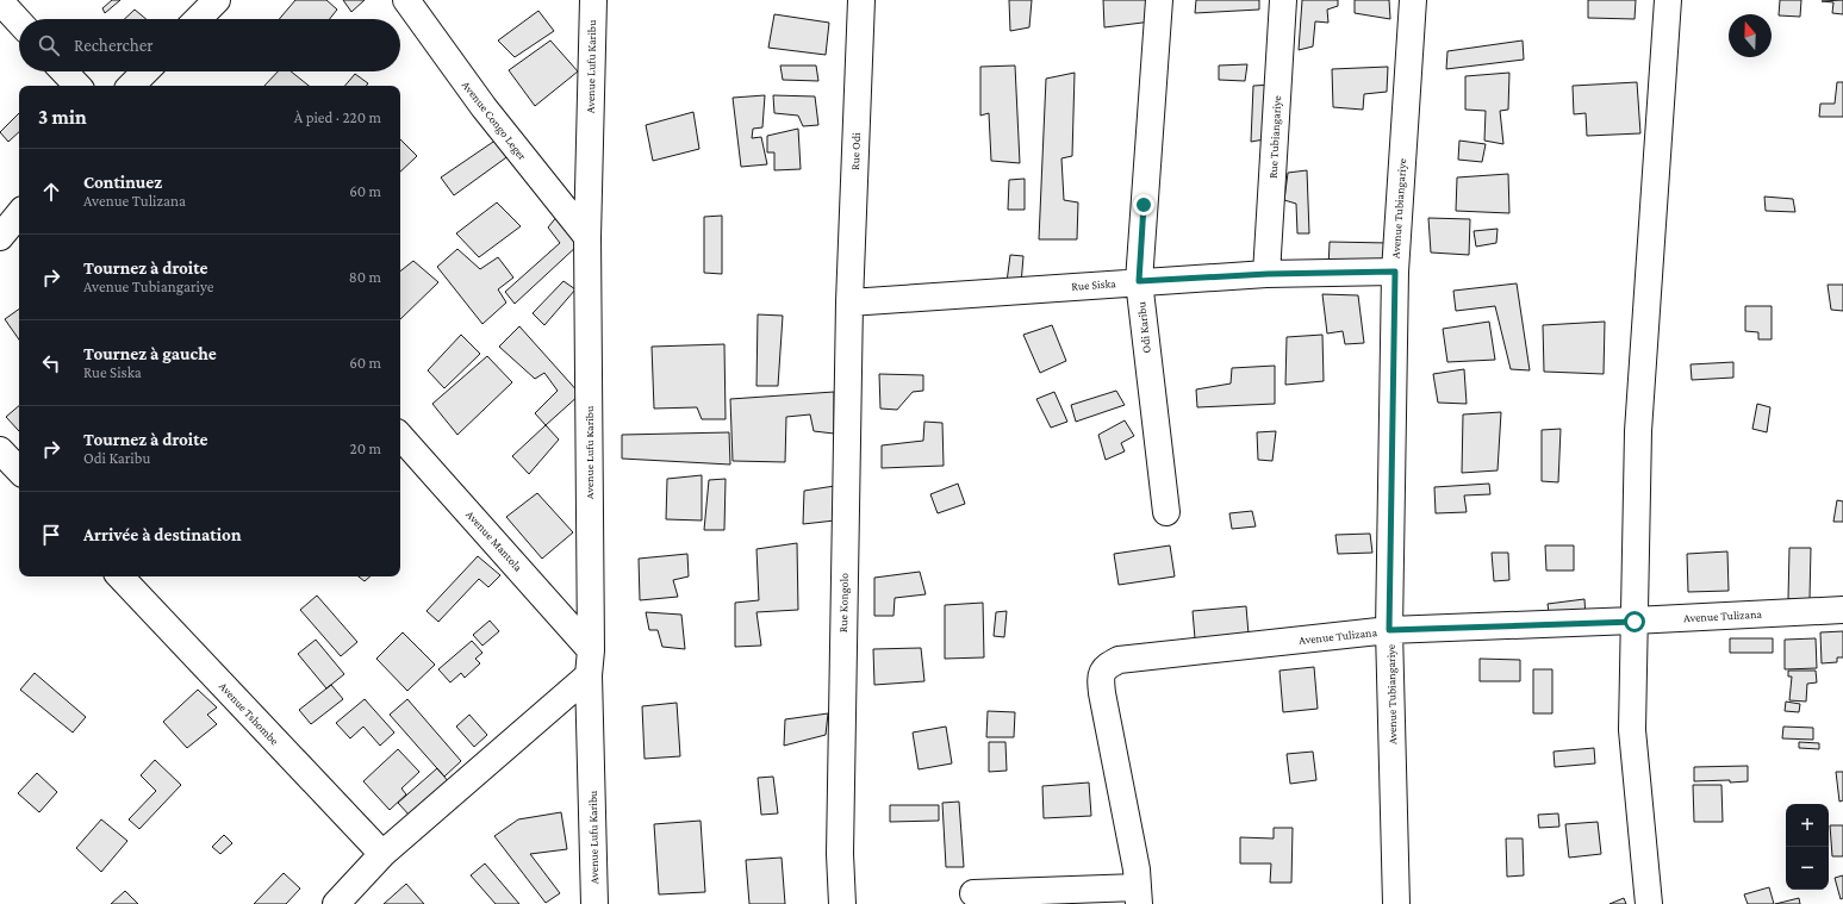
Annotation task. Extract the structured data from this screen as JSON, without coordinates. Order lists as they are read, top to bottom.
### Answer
{
  "streets": {
    "street": [
      "Avenue Lufu Karibu",
      "Avenue Congo Leger",
      "Rue Tubiangariye",
      "Rue Odi",
      "Avenue Tubiangariye",
      "Rue Siska",
      "Odi Karibu",
      "Avenue Mantola",
      "Rue Kongolo",
      "Avenue Tulizana",
      "Avenue Tshombe"
    ]
  },
  "crossings": [
    ["Avenue Lufu Karibu", "Avenue Congo Leger"],
    ["Avenue Lufu Karibu", "Avenue Mantola"],
    ["Rue Tubiangariye", "Rue Siska"],
    ["Rue Odi", "Rue Siska"],
    ["Rue Odi", "Rue Kongolo"],
    ["Avenue Tubiangariye", "Rue Siska"],
    ["Avenue Tubiangariye", "Avenue Tulizana"],
    ["Rue Siska", "Odi Karibu"],
    ["Rue Siska", "Rue Kongolo"]
  ],
  "north": "top",
  "page": {
    "search": "Rechercher",
    "heading": ["3 min", "À pied · 220 m"],
    "list": [
      ["Continuez", "Avenue Tulizana", "60 m"],
      ["Tournez à droite", "Avenue Tubiangariye", "80 m"],
      ["Tournez à gauche", "Rue Siska", "60 m"],
      ["Tournez à droite", "Odi Karibu", "20 m"],
      "Arrivée à destination"
    ],
    "map_buttons": ["+", "−"]
  }
}
